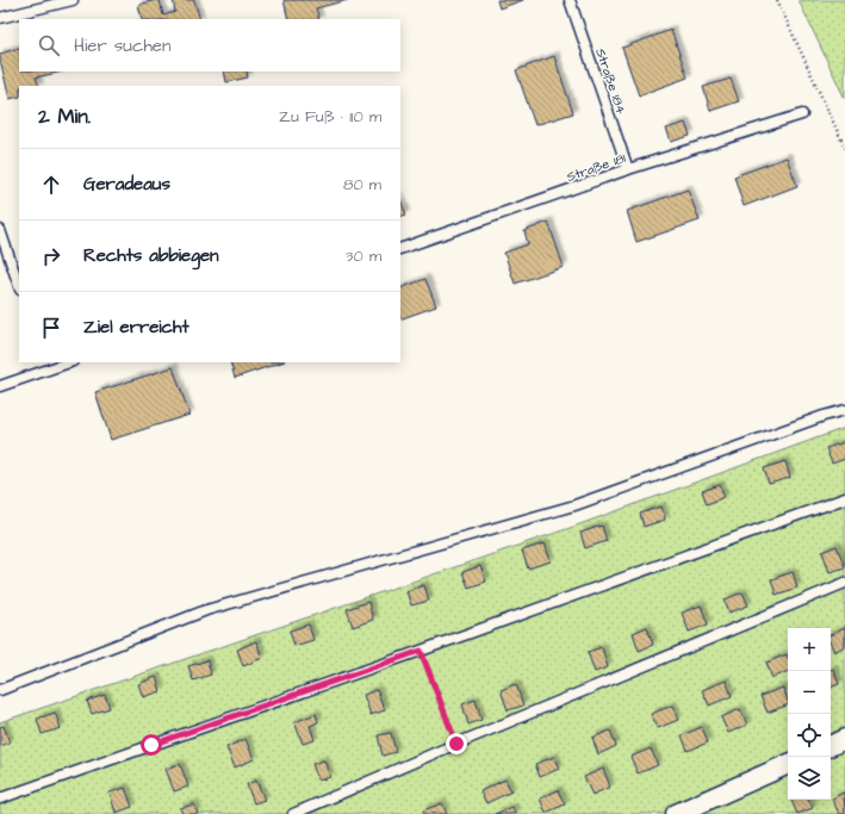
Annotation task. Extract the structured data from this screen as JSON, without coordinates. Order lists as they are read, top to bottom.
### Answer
{
  "streets": {
    "lane": ["Straße 184", "Straße 181"]
  },
  "crossings": [
    ["Straße 184", "Straße 181"]
  ],
  "page": {
    "search": "Hier suchen",
    "heading": ["2 Min.", "Zu Fuß · 110 m"],
    "list": [
      ["Geradeaus", "80 m"],
      ["Rechts abbiegen", "30 m"],
      "Ziel erreicht"
    ],
    "map_buttons": ["+", "−"]
  }
}
